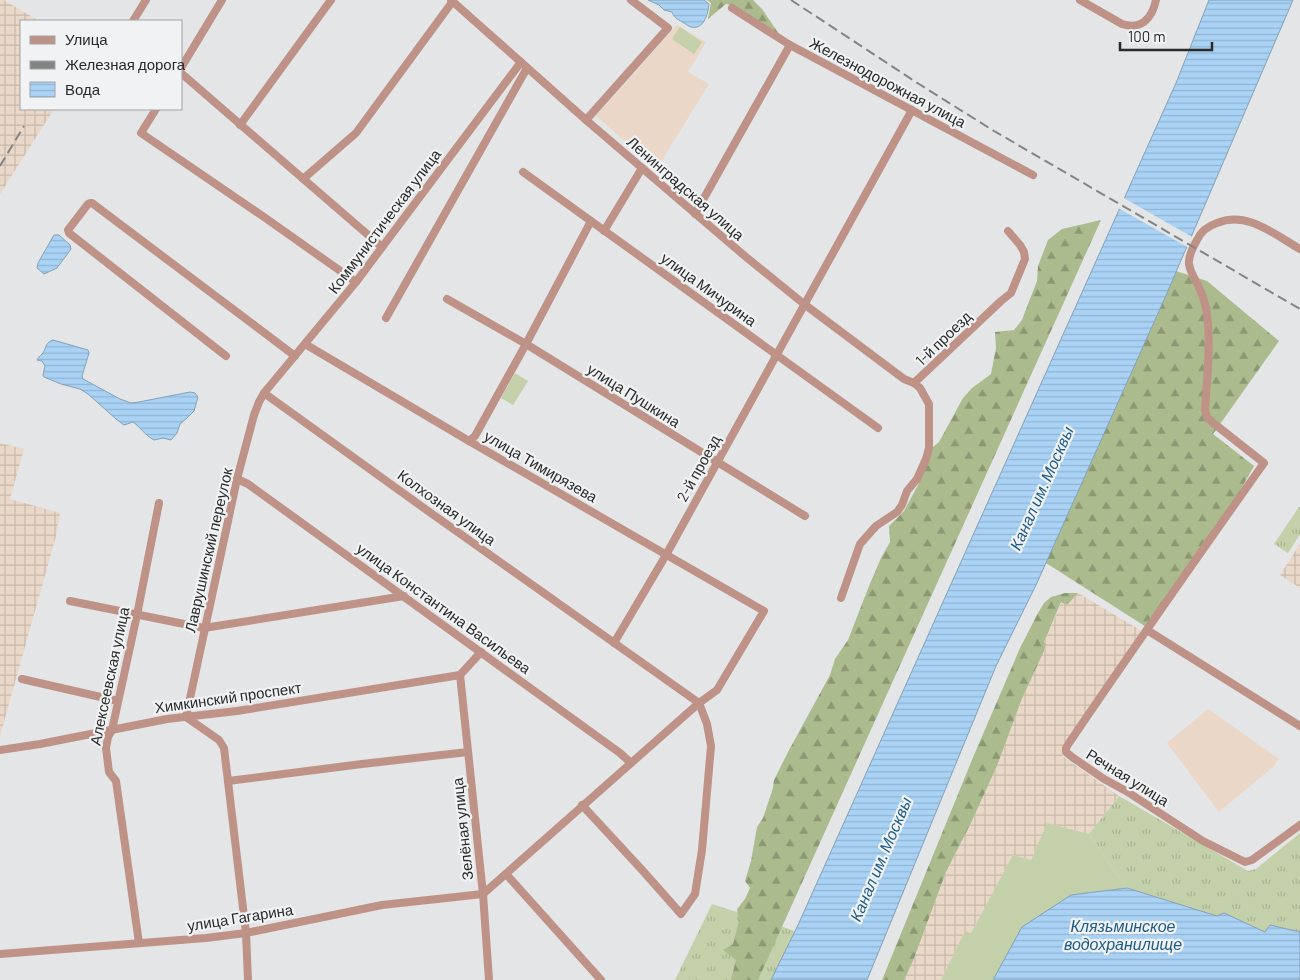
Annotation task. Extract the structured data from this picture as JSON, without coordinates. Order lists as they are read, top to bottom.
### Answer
{
  "streets": {
    "street": [
      "Железнодорожная улица",
      "Ленинградская улица",
      "Коммунистическая улица",
      "улица Мичурина",
      "1-й проезд",
      "улица Пушкина",
      "улица Тимирязева",
      "2-й проезд",
      "Колхозная улица",
      "Лаврушинский переулок",
      "улица Константина Васильева",
      "Алексеевская улица",
      "Химкинский проспект",
      "Речная улица",
      "Зелёная улица",
      "улица Гагарина"
    ]
  },
  "crossings": [
    ["Железнодорожная улица", "2-й проезд"],
    ["Ленинградская улица", "Коммунистическая улица"],
    ["Ленинградская улица", "1-й проезд"],
    ["Ленинградская улица", "2-й проезд"],
    ["Коммунистическая улица", "улица Тимирязева"],
    ["Коммунистическая улица", "Колхозная улица"],
    ["Коммунистическая улица", "Лаврушинский переулок"],
    ["улица Мичурина", "2-й проезд"],
    ["улица Пушкина", "2-й проезд"],
    ["улица Тимирязева", "2-й проезд"],
    ["улица Тимирязева", "Колхозная улица"],
    ["2-й проезд", "Колхозная улица"],
    ["Колхозная улица", "Лаврушинский переулок"],
    ["Лаврушинский переулок", "улица Константина Васильева"],
    ["Лаврушинский переулок", "Химкинский проспект"],
    ["Алексеевская улица", "Химкинский проспект"],
    ["Алексеевская улица", "улица Гагарина"],
    ["Химкинский проспект", "Зелёная улица"],
    ["Зелёная улица", "улица Гагарина"]
  ],
  "water": ["Канал им. Москвы", "Клязьминское водохранилище"],
  "legend": ["Улица", "Железная дорога", "Вода"],
  "scale_bar": "100 m"
}
